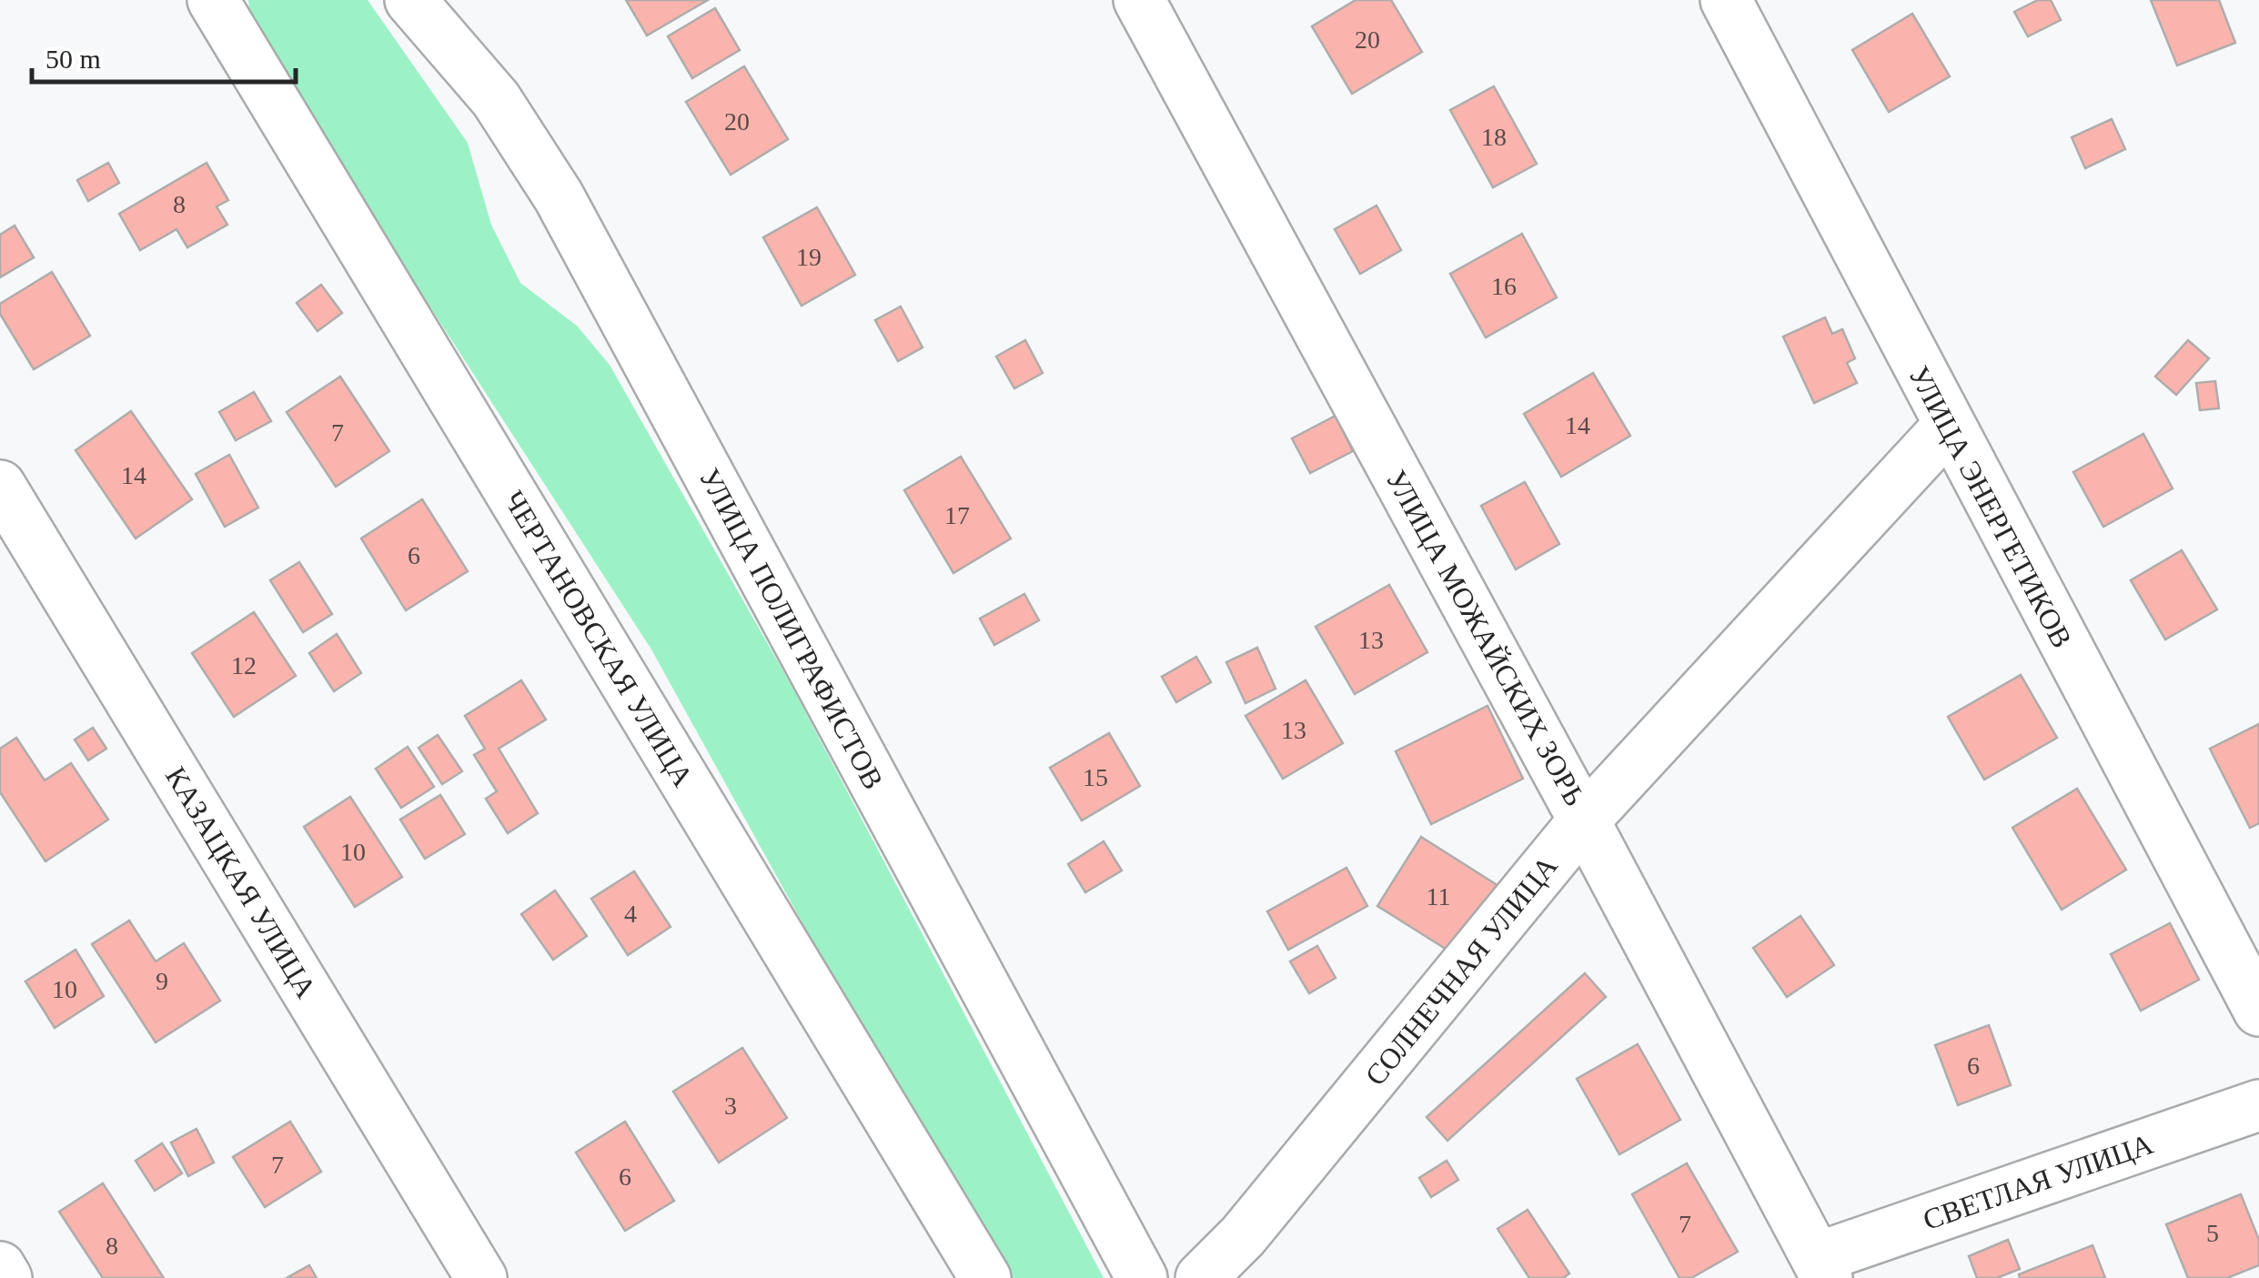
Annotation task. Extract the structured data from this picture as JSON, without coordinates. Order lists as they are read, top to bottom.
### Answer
{
  "streets": {
    "street": [
      "УЛИЦА ЭНЕРГЕТИКОВ",
      "УЛИЦА ПОЛИГРАФИСТОВ",
      "УЛИЦА МОЖАЙСКИХ ЗОРЬ",
      "ЧЕРТАНОВСКАЯ УЛИЦА",
      "КАЗАЦКАЯ УЛИЦА",
      "СОЛНЕЧНАЯ УЛИЦА",
      "СВЕТЛАЯ УЛИЦА"
    ]
  },
  "crossings": [
    ["УЛИЦА ЭНЕРГЕТИКОВ", "СОЛНЕЧНАЯ УЛИЦА"],
    ["УЛИЦА МОЖАЙСКИХ ЗОРЬ", "СОЛНЕЧНАЯ УЛИЦА"],
    ["УЛИЦА МОЖАЙСКИХ ЗОРЬ", "СВЕТЛАЯ УЛИЦА"]
  ],
  "house_numbers": [
    "20",
    "20",
    "18",
    "8",
    "19",
    "16",
    "14",
    "7",
    "14",
    "17",
    "6",
    "13",
    "12",
    "13",
    "15",
    "10",
    "11",
    "4",
    "9",
    "10",
    "6",
    "3",
    "7",
    "6",
    "7",
    "5",
    "8"
  ],
  "scale_bar": "50 m"
}
